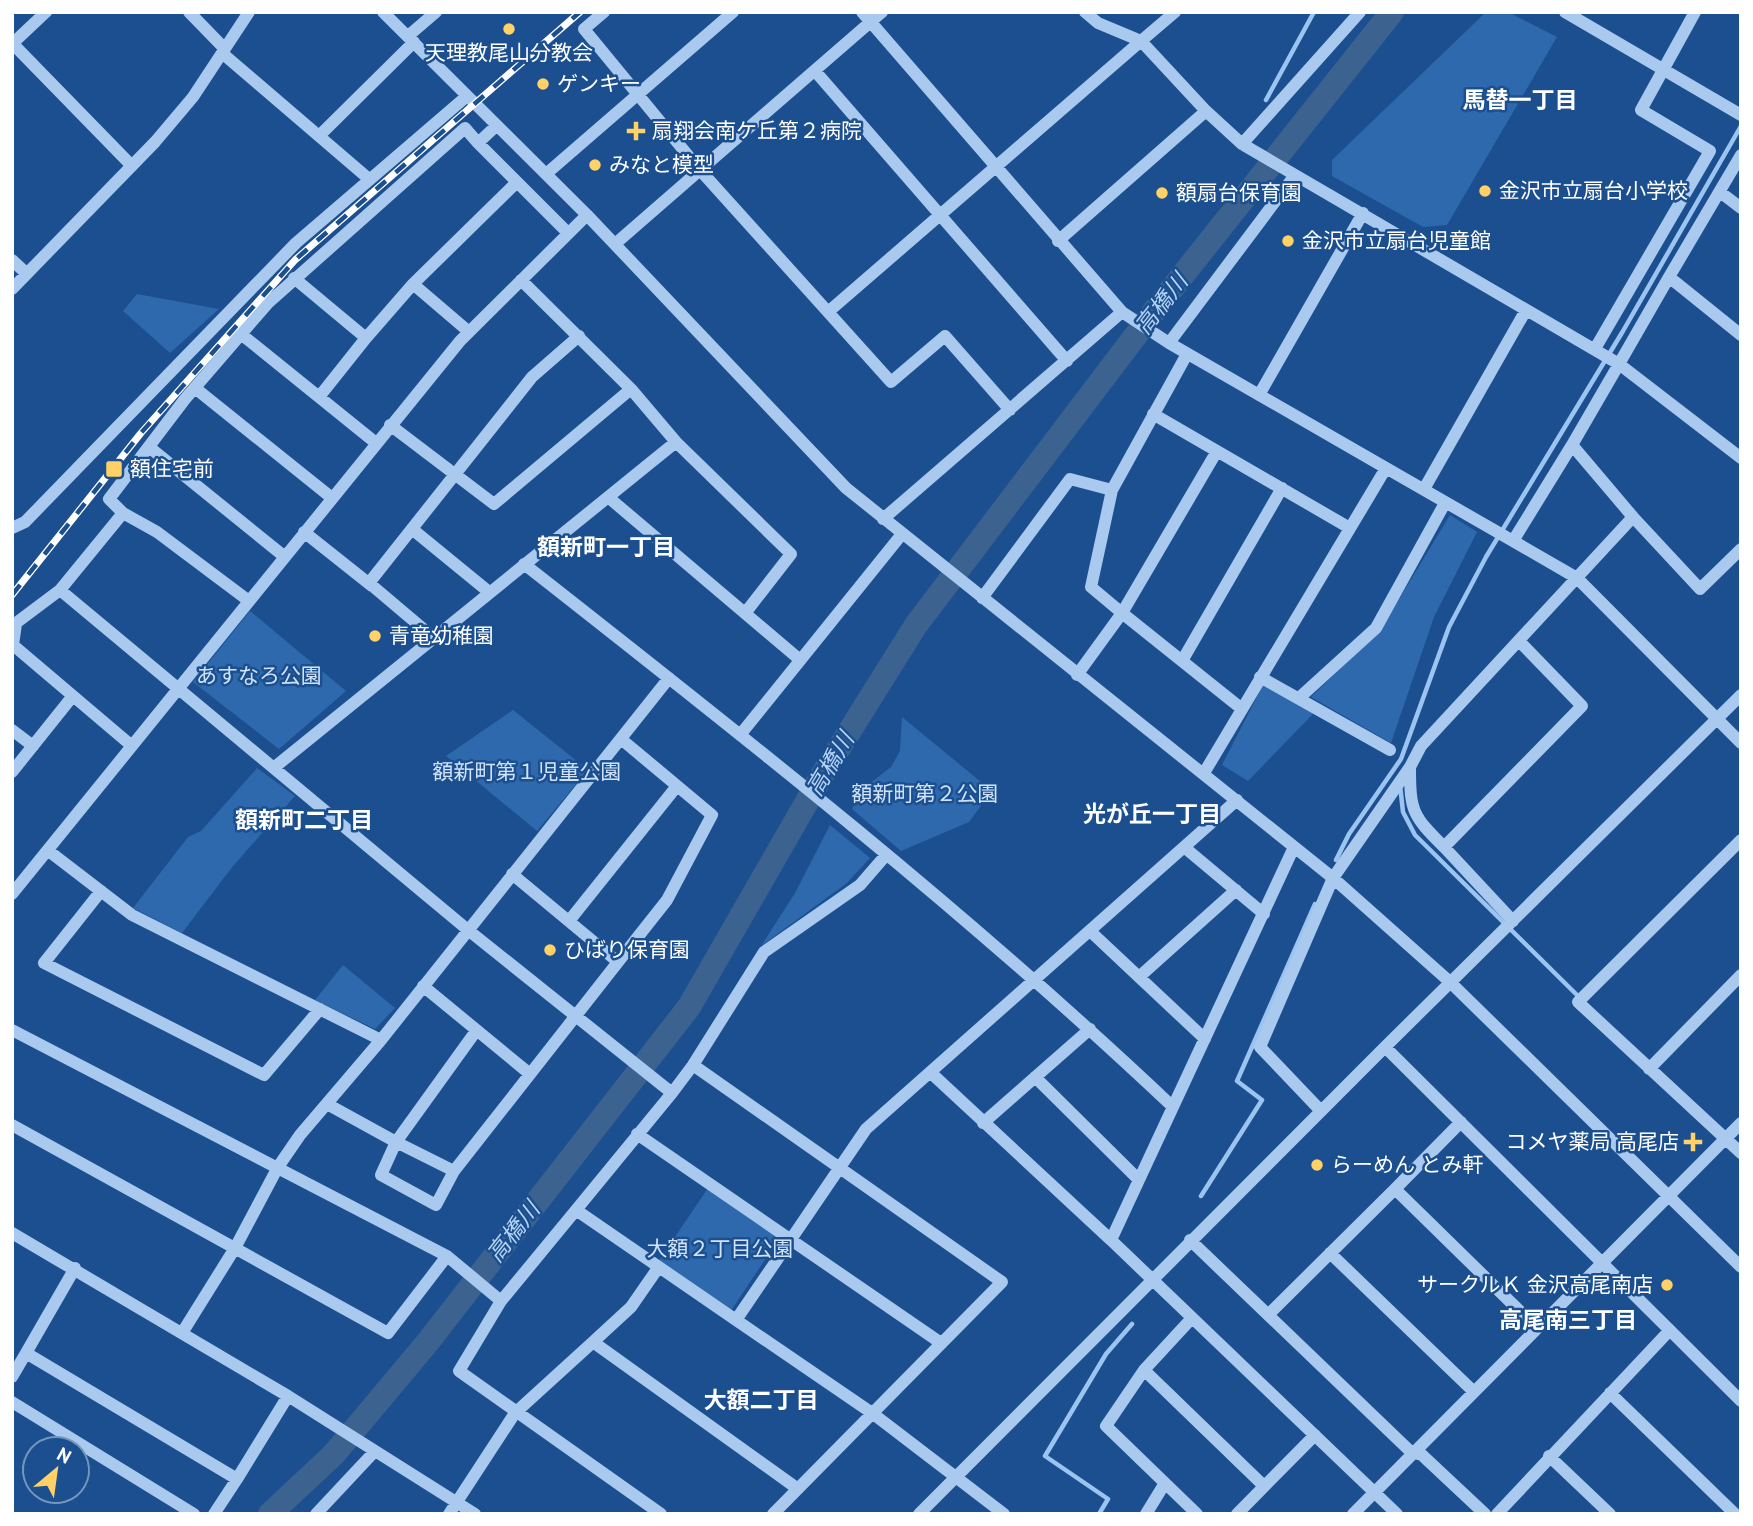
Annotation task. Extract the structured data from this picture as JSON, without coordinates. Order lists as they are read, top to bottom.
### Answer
{
  "districts": [
    "馬替一丁目",
    "額新町一丁目",
    "光が丘一丁目",
    "額新町二丁目",
    "高尾南三丁目",
    "大額二丁目"
  ],
  "water": ["高橋川"],
  "parks": [
    "あすなろ公園",
    "額新町第１児童公園",
    "額新町第２公園",
    "大額２丁目公園"
  ],
  "places": {
    "other": [
      "天理教尾山分教会",
      "ゲンキー",
      "みなと模型",
      "金沢市立扇台小学校",
      "額扇台保育園",
      "金沢市立扇台児童館",
      "青竜幼稚園",
      "ひばり保育園",
      "らーめん とみ軒",
      "サークルＫ 金沢高尾南店"
    ],
    "health": ["扇翔会南ケ丘第２病院", "コメヤ薬局 高尾店"],
    "transit": ["額住宅前"]
  },
  "north": "top right"
}
